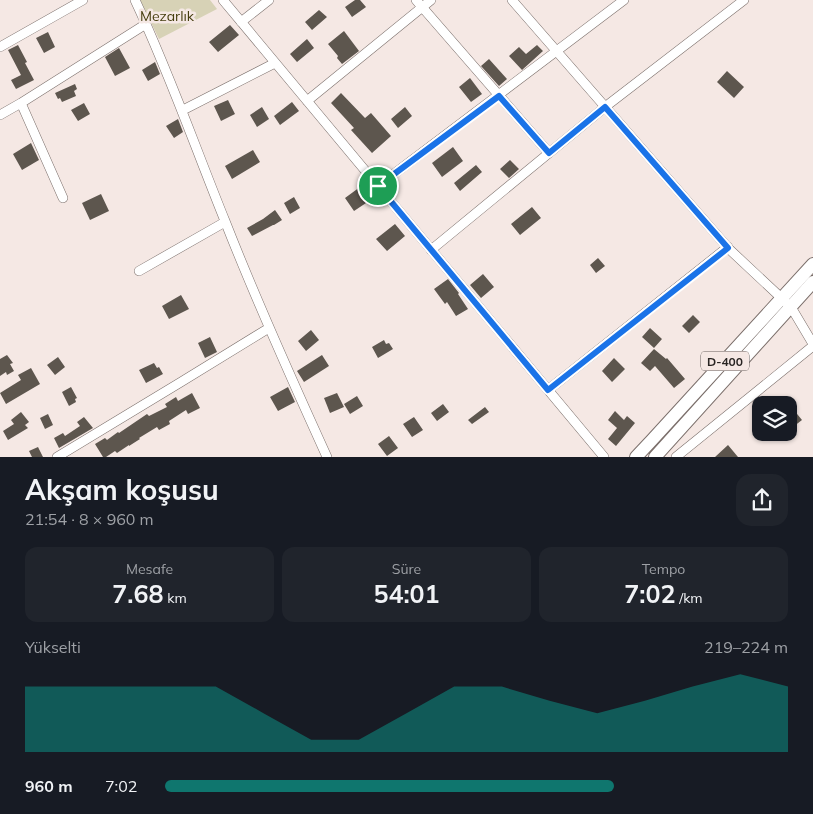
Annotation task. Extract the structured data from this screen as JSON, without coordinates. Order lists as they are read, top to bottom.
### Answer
{
  "streets": {
    "highway": ["D-400"]
  },
  "parks": ["Mezarlık"],
  "page": {
    "heading": ["Akşam koşusu", "21:54 · 8 × 960 m"],
    "stats": [
      ["Mesafe", "7.68 km"],
      ["Süre", "54:01"],
      ["Tempo", "7:02 /km"]
    ],
    "chart": ["Yükselti", "219–224 m"],
    "list": [
      {
        "name": "960 m",
        "note": "7:02"
      }
    ]
  }
}
